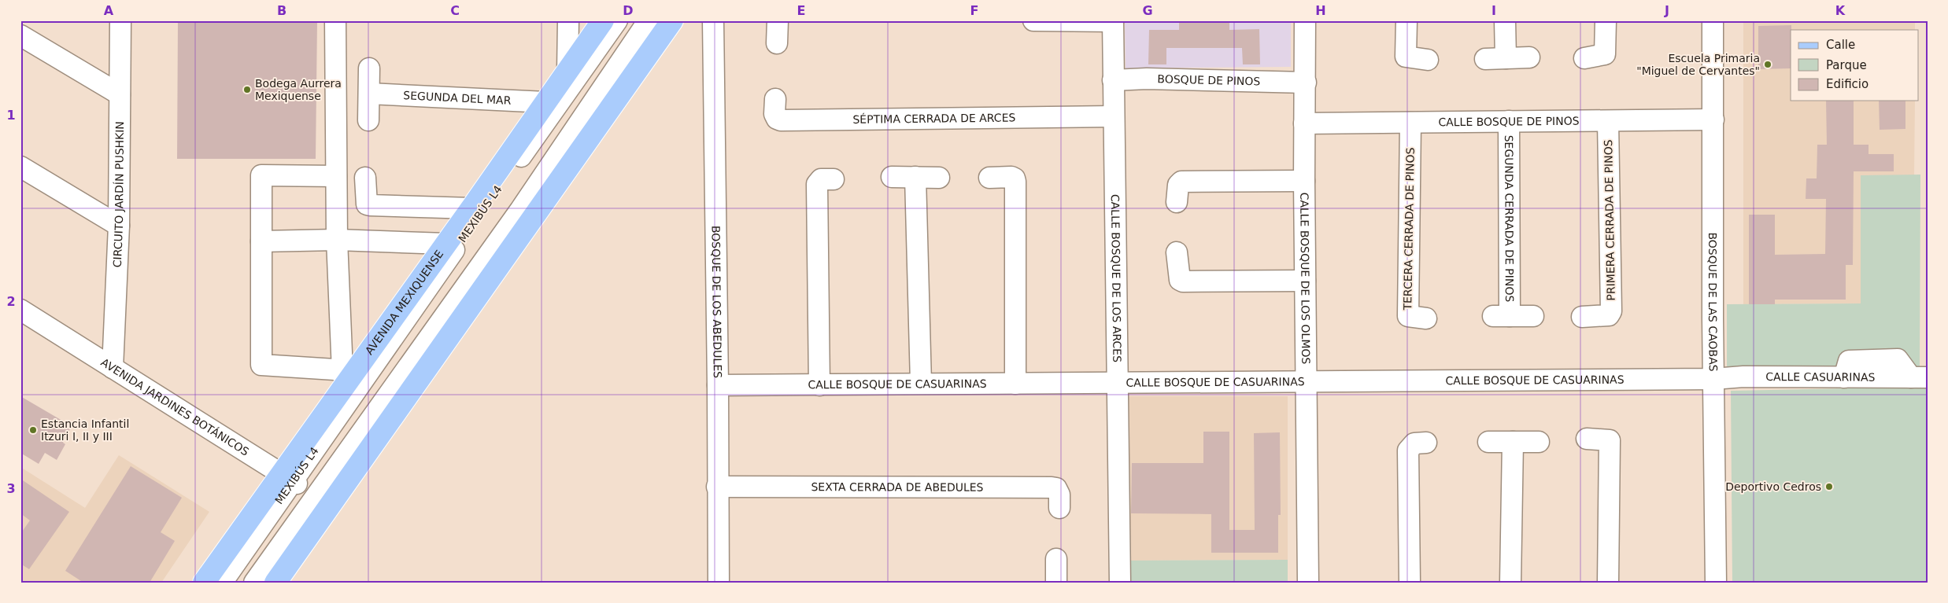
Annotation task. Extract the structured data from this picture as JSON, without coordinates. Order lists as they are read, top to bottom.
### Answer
{
  "streets": {
    "main road": ["AVENIDA MEXIQUENSE"],
    "street": [
      "BOSQUE DE PINOS",
      "SEGUNDA DEL MAR",
      "SÉPTIMA CERRADA DE ARCES",
      "CALLE BOSQUE DE PINOS",
      "CIRCUITO JARDÍN PUSHKIN",
      "MEXIBÚS L4",
      "SEGUNDA CERRADA DE PINOS",
      "PRIMERA CERRADA DE PINOS",
      "TERCERA CERRADA DE PINOS",
      "CALLE BOSQUE DE LOS ARCES",
      "CALLE BOSQUE DE LOS OLMOS",
      "BOSQUE DE LOS ABEDULES",
      "BOSQUE DE LAS CAOBAS",
      "CALLE CASUARINAS",
      "CALLE BOSQUE DE CASUARINAS",
      "AVENIDA JARDINES BOTÁNICOS",
      "SEXTA CERRADA DE ABEDULES"
    ]
  },
  "crossings": [
    ["BOSQUE DE PINOS", "CALLE BOSQUE DE LOS ARCES"],
    ["BOSQUE DE PINOS", "CALLE BOSQUE DE LOS OLMOS"],
    ["SEGUNDA DEL MAR", "AVENIDA MEXIQUENSE"],
    ["SÉPTIMA CERRADA DE ARCES", "CALLE BOSQUE DE LOS ARCES"],
    ["CALLE BOSQUE DE PINOS", "SEGUNDA CERRADA DE PINOS"],
    ["CALLE BOSQUE DE PINOS", "PRIMERA CERRADA DE PINOS"],
    ["CALLE BOSQUE DE PINOS", "TERCERA CERRADA DE PINOS"],
    ["CALLE BOSQUE DE PINOS", "CALLE BOSQUE DE LOS OLMOS"],
    ["CALLE BOSQUE DE PINOS", "BOSQUE DE LAS CAOBAS"],
    ["CIRCUITO JARDÍN PUSHKIN", "AVENIDA JARDINES BOTÁNICOS"],
    ["MEXIBÚS L4", "AVENIDA MEXIQUENSE"],
    ["MEXIBÚS L4", "AVENIDA JARDINES BOTÁNICOS"],
    ["CALLE BOSQUE DE LOS ARCES", "CALLE BOSQUE DE CASUARINAS"],
    ["CALLE BOSQUE DE LOS OLMOS", "CALLE BOSQUE DE CASUARINAS"],
    ["BOSQUE DE LOS ABEDULES", "CALLE BOSQUE DE CASUARINAS"],
    ["BOSQUE DE LOS ABEDULES", "SEXTA CERRADA DE ABEDULES"],
    ["AVENIDA MEXIQUENSE", "AVENIDA JARDINES BOTÁNICOS"],
    ["BOSQUE DE LAS CAOBAS", "CALLE CASUARINAS"],
    ["BOSQUE DE LAS CAOBAS", "CALLE BOSQUE DE CASUARINAS"],
    ["CALLE CASUARINAS", "CALLE BOSQUE DE CASUARINAS"]
  ],
  "places": [
    "Escuela Primaria \"Miguel de Cervantes\"",
    "Bodega Aurrera Mexiquense",
    "Estancia Infantil Itzuri I, II y III",
    "Deportivo Cedros"
  ],
  "legend": ["Calle", "Parque", "Edificio"],
  "grid": {
    "columns": [
      "A",
      "B",
      "C",
      "D",
      "E",
      "F",
      "G",
      "H",
      "I",
      "J",
      "K"
    ],
    "rows": ["1", "2", "3"]
  }
}
